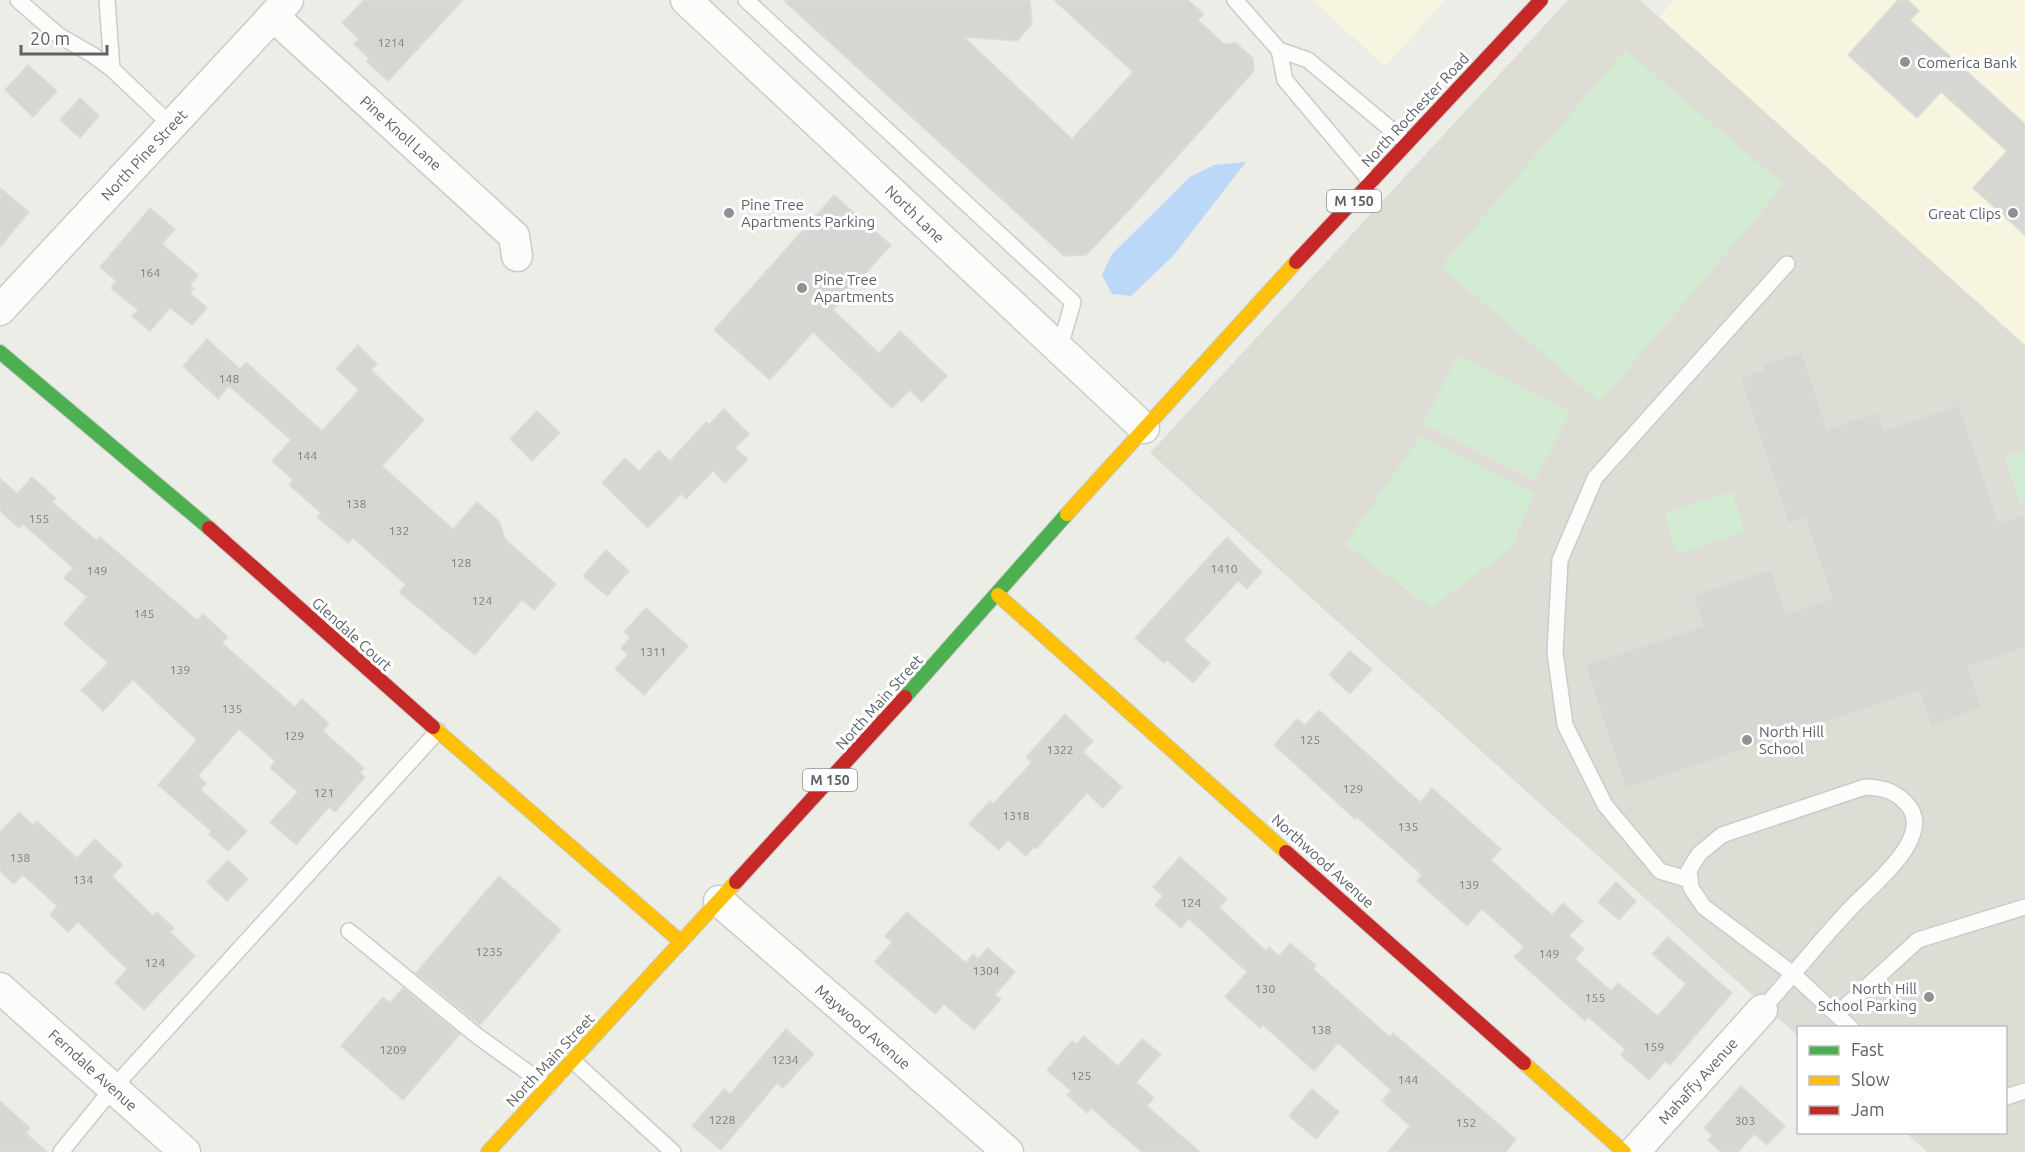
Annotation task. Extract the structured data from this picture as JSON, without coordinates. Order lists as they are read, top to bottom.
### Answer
{
  "streets": {
    "street": [
      "North Rochester Road",
      "Pine Knoll Lane",
      "North Pine Street",
      "M 150",
      "North Lane",
      "Glendale Court",
      "North Main Street",
      "Northwood Avenue",
      "Maywood Avenue",
      "Ferndale Avenue",
      "Mahaffy Avenue"
    ]
  },
  "crossings": [
    ["North Rochester Road", "North Main Street"],
    ["Pine Knoll Lane", "North Pine Street"],
    ["North Lane", "North Main Street"],
    ["Glendale Court", "North Main Street"],
    ["North Main Street", "Northwood Avenue"],
    ["North Main Street", "Maywood Avenue"]
  ],
  "places": [
    "Comerica Bank",
    "Pine Tree Apartments Parking",
    "Great Clips",
    "Pine Tree Apartments",
    "North Hill School",
    "North Hill School Parking"
  ],
  "house_numbers": [
    "1214",
    "164",
    "148",
    "144",
    "138",
    "155",
    "132",
    "128",
    "1410",
    "149",
    "124",
    "145",
    "1311",
    "139",
    "135",
    "129",
    "125",
    "1322",
    "129",
    "121",
    "1318",
    "135",
    "138",
    "134",
    "139",
    "124",
    "1235",
    "149",
    "124",
    "1304",
    "130",
    "155",
    "138",
    "159",
    "1209",
    "1234",
    "125",
    "144",
    "1228",
    "303",
    "152"
  ],
  "legend": ["Fast", "Slow", "Jam"],
  "scale_bar": "20 m"
}
